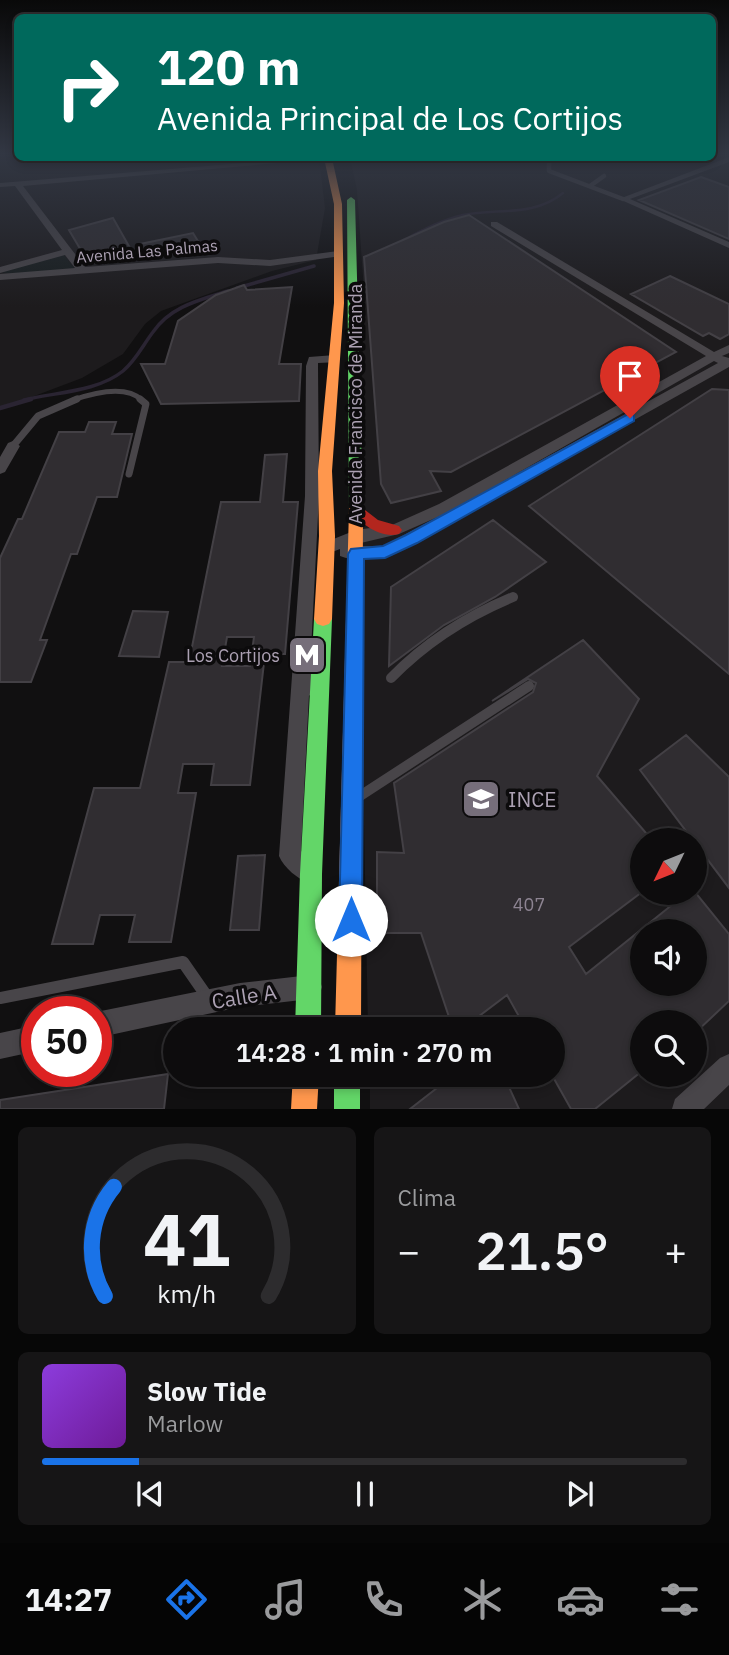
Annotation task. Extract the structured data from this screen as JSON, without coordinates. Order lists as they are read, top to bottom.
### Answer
{
  "streets": {
    "main road": ["Avenida Francisco de Miranda"],
    "street": ["Avenida Las Palmas", "Calle A"]
  },
  "crossings": [
    ["Avenida Las Palmas", "Avenida Francisco de Miranda"],
    ["Avenida Francisco de Miranda", "Calle A"]
  ],
  "places": {
    "metro station": ["Los Cortijos"],
    "school or university": ["INCE"]
  },
  "house_numbers": ["407"],
  "north": "bottom left",
  "page": {
    "turn": ["120 m", "Avenida Principal de Los Cortijos"],
    "limit": "50",
    "trip": "14:28 · 1 min · 270 m",
    "tile": "Clima",
    "heat": ["−", "21.5°", "+"],
    "song": ["Slow Tide", "Marlow"],
    "tabs": "14:27",
    "gauge": ["41", "km/h"]
  }
}
